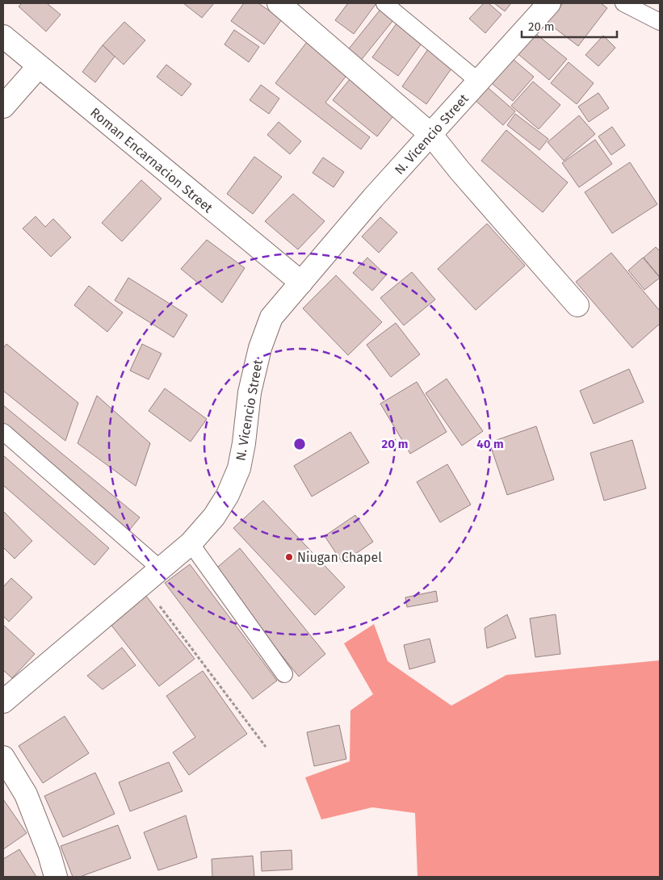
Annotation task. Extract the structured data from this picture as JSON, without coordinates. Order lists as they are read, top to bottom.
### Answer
{
  "streets": {
    "street": ["N. Vicencio Street", "Roman Encarnacion Street"]
  },
  "crossings": [
    ["N. Vicencio Street", "Roman Encarnacion Street"]
  ],
  "places": ["Niugan Chapel"],
  "scale_bar": "20 m",
  "rings": ["20 m", "40 m"]
}
